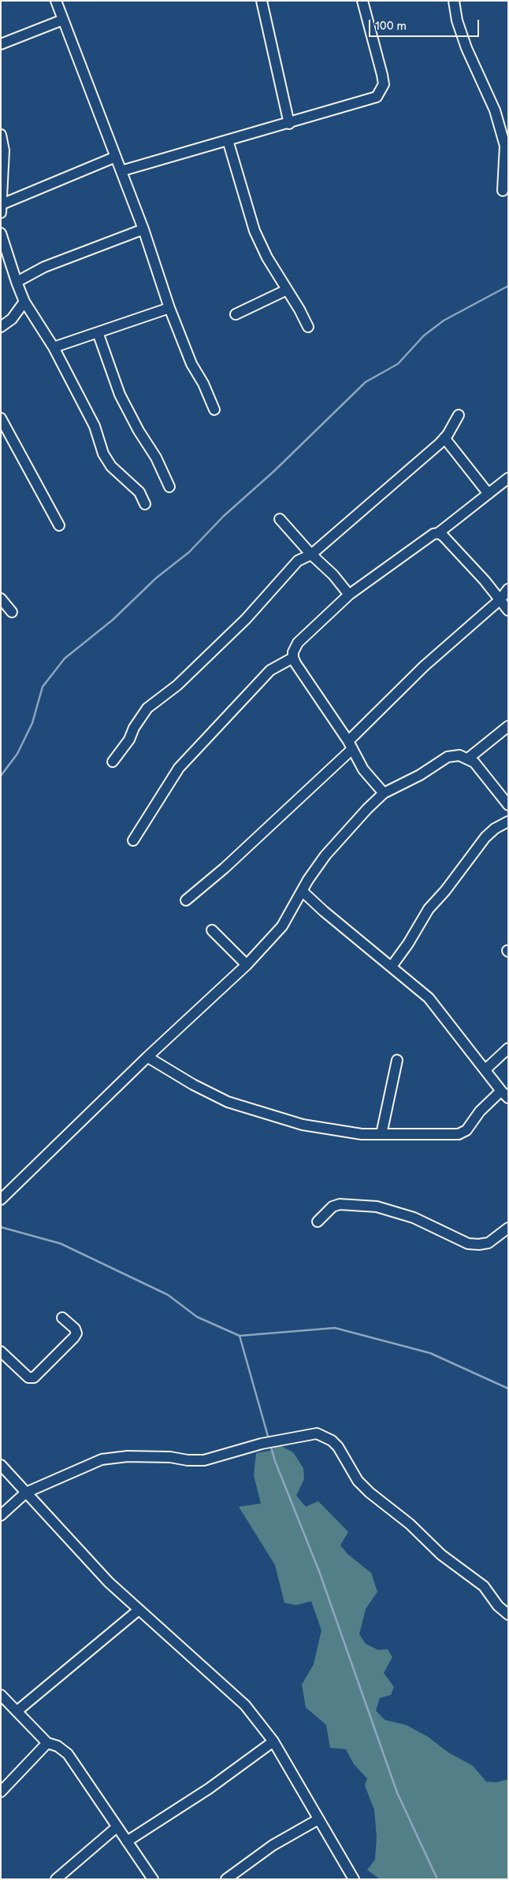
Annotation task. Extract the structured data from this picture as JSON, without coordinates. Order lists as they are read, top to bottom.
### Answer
{
  "scale_bar": "100 m"
}
